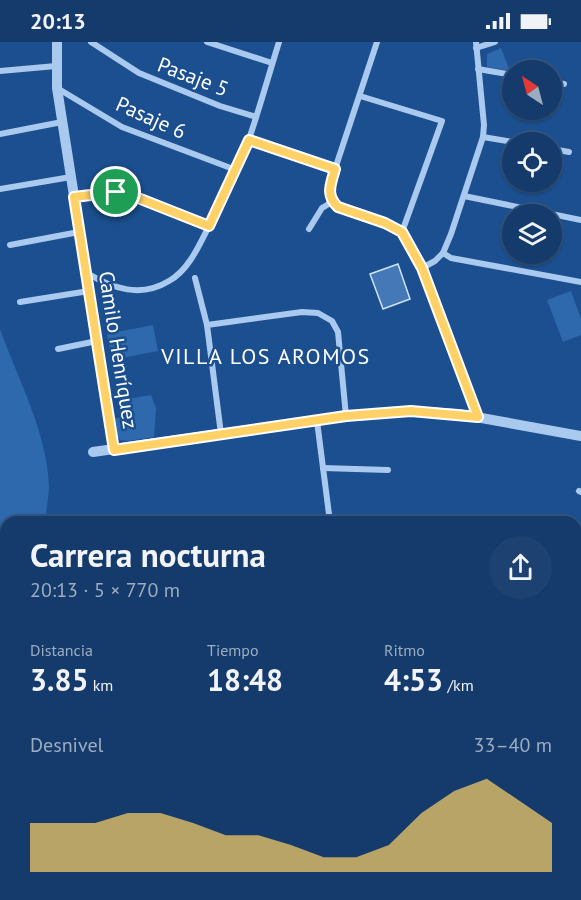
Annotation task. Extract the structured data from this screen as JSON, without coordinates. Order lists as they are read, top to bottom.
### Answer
{
  "streets": {
    "street": ["Pasaje 5", "Pasaje 6", "Camilo Henríquez"]
  },
  "crossings": [
    ["Pasaje 6", "Camilo Henríquez"]
  ],
  "districts": ["VILLA LOS AROMOS"],
  "north": "top left",
  "page": {
    "status": "20:13",
    "heading": ["Carrera nocturna", "20:13 · 5 × 770 m"],
    "stats": [
      ["Distancia", "3.85 km"],
      ["Tiempo", "18:48"],
      ["Ritmo", "4:53 /km"]
    ],
    "chart": ["Desnivel", "33–40 m"]
  }
}
